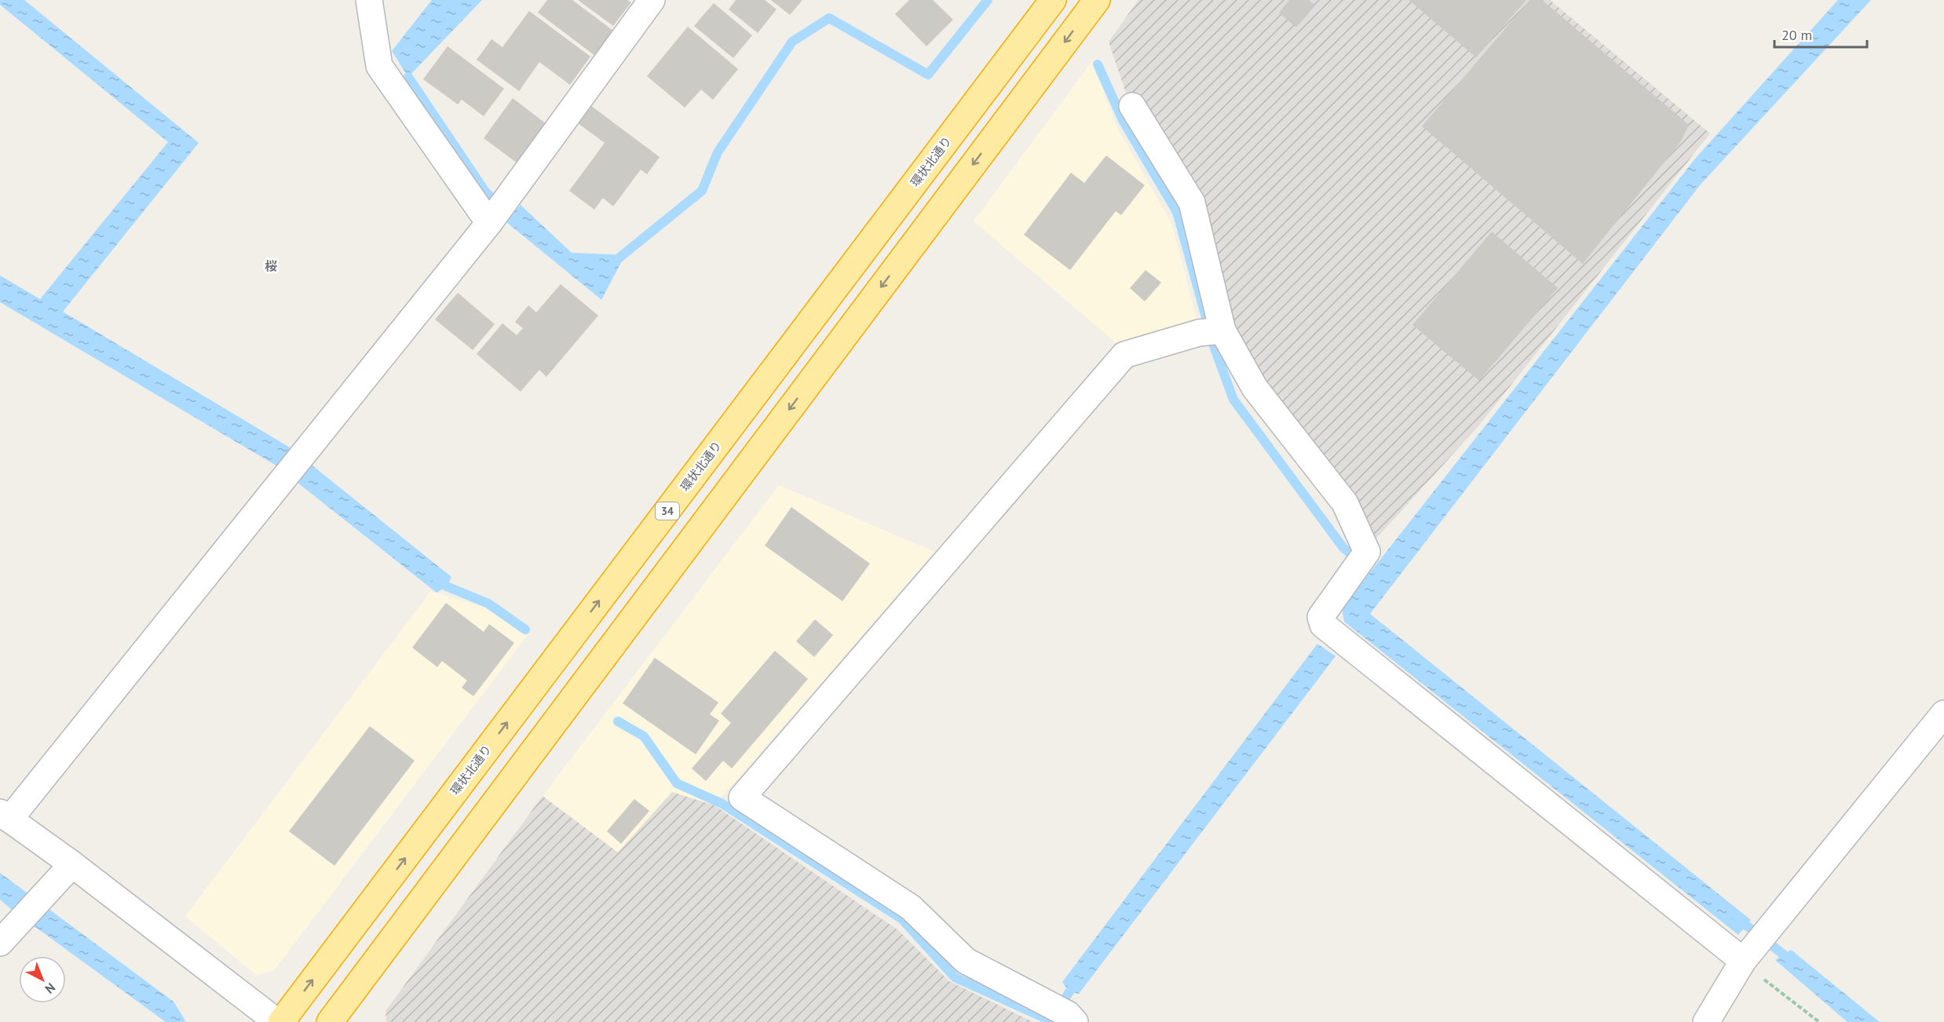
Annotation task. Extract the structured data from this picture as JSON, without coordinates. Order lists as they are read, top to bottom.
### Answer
{
  "streets": {
    "highway": ["環状北通り", "34"]
  },
  "districts": ["桜"],
  "scale_bar": "20 m",
  "north": "bottom right"
}
